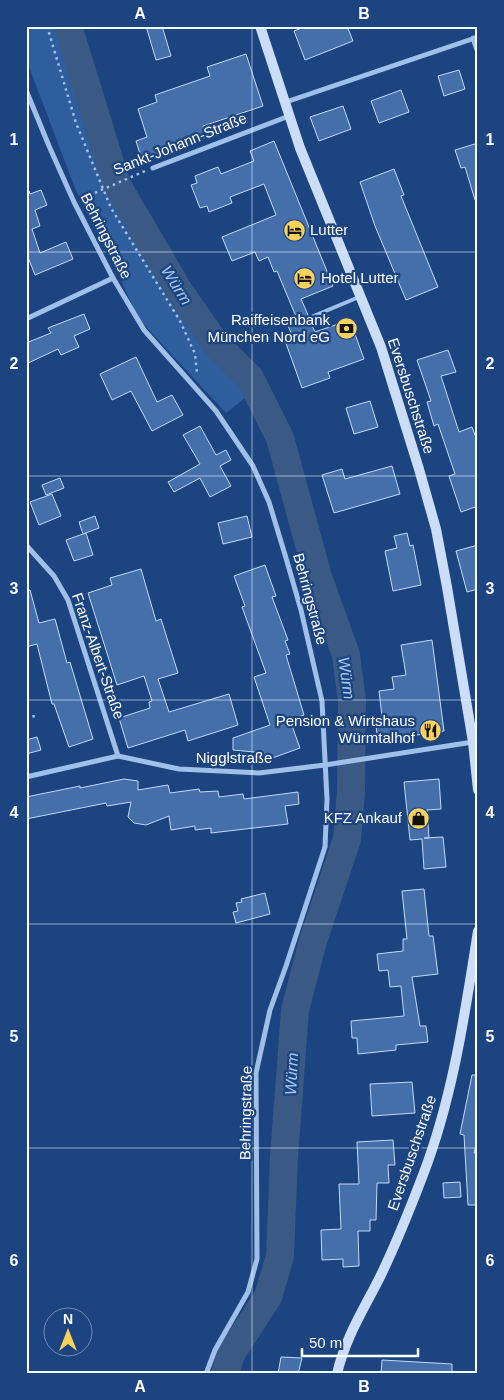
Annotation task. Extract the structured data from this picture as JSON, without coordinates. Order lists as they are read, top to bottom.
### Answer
{
  "streets": {
    "main road": ["Eversbuschstraße"],
    "street": [
      "Sankt-Johann-Straße",
      "Behringstraße",
      "Franz-Albert-Straße",
      "Nigglstraße"
    ]
  },
  "crossings": [
    ["Sankt-Johann-Straße", "Eversbuschstraße"],
    ["Behringstraße", "Nigglstraße"],
    ["Eversbuschstraße", "Nigglstraße"],
    ["Franz-Albert-Straße", "Nigglstraße"]
  ],
  "water": ["Würm"],
  "places": {
    "hotel": ["Lutter", "Hotel Lutter"],
    "bank": ["Raiffeisenbank München Nord eG"],
    "restaurant": ["Pension & Wirtshaus Würmtalhof"],
    "shop": ["KFZ Ankauf"]
  },
  "scale_bar": "50 m",
  "north": "top",
  "grid": {
    "columns": ["A", "B"],
    "rows": [
      "1",
      "2",
      "3",
      "4",
      "5",
      "6"
    ]
  }
}
